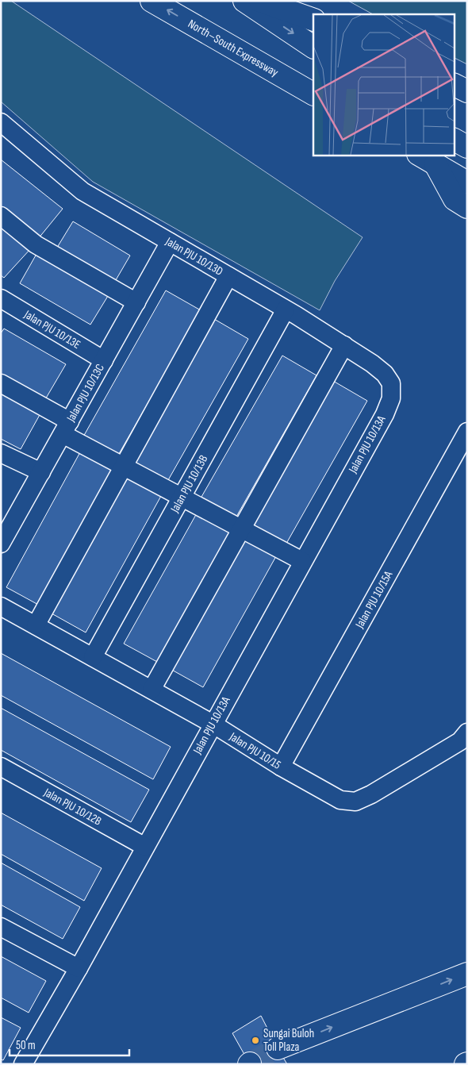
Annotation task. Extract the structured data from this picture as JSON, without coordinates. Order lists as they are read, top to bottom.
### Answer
{
  "streets": {
    "highway": ["North–South Expressway"],
    "street": [
      "Jalan PJU 10/13D",
      "Jalan PJU 10/13E",
      "Jalan PJU 10/13C",
      "Jalan PJU 10/13A",
      "Jalan PJU 10/13B",
      "Jalan PJU 10/15A",
      "Jalan PJU 10/15",
      "Jalan PJU 10/12B"
    ]
  },
  "crossings": [
    ["Jalan PJU 10/13D", "Jalan PJU 10/13C"],
    ["Jalan PJU 10/13D", "Jalan PJU 10/13A"],
    ["Jalan PJU 10/13D", "Jalan PJU 10/13B"],
    ["Jalan PJU 10/13E", "Jalan PJU 10/13C"],
    ["Jalan PJU 10/13A", "Jalan PJU 10/15"],
    ["Jalan PJU 10/13A", "Jalan PJU 10/12B"],
    ["Jalan PJU 10/13B", "Jalan PJU 10/15"],
    ["Jalan PJU 10/15A", "Jalan PJU 10/15"]
  ],
  "places": ["Sungai Buloh Toll Plaza"],
  "scale_bar": "50 m"
}
